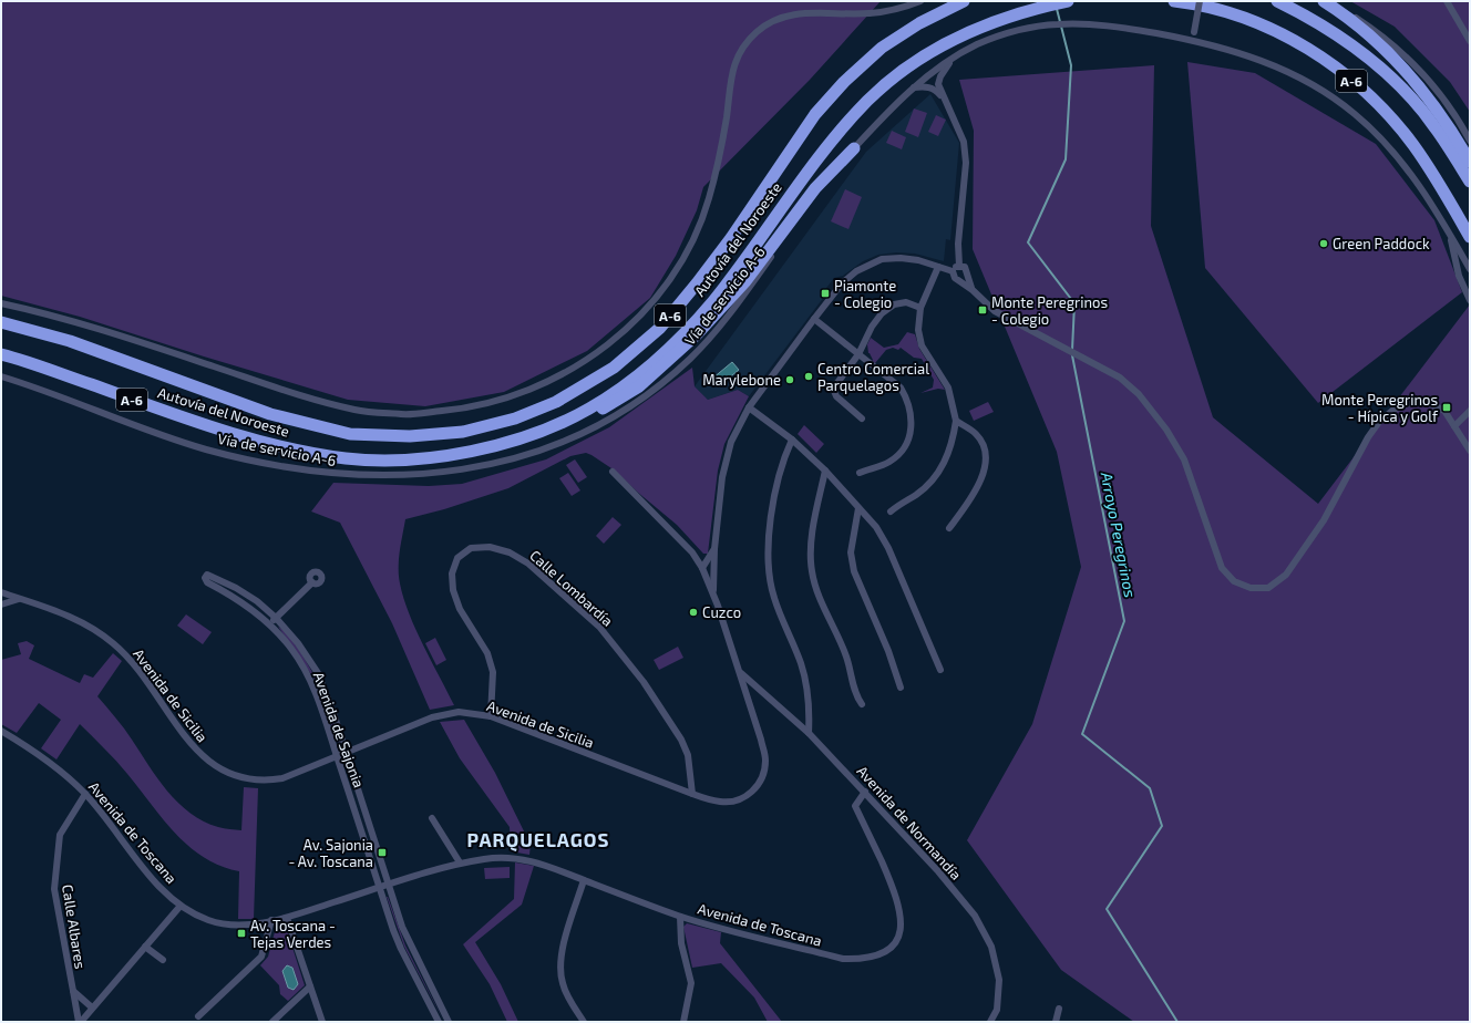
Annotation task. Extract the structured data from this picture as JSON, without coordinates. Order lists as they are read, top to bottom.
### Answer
{
  "streets": {
    "highway": ["A-6", "Autovía del Noroeste"],
    "street": [
      "Vía de servicio A-6",
      "Calle Lombardía",
      "Avenida de Sicilia",
      "Avenida de Sajonia",
      "Avenida de Normandía",
      "Avenida de Toscana",
      "Calle Albares"
    ]
  },
  "crossings": [
    ["Calle Lombardía", "Avenida de Sicilia"],
    ["Avenida de Sicilia", "Avenida de Sajonia"],
    ["Avenida de Sicilia", "Avenida de Normandía"],
    ["Avenida de Sajonia", "Avenida de Toscana"],
    ["Avenida de Normandía", "Avenida de Toscana"],
    ["Avenida de Toscana", "Calle Albares"]
  ],
  "districts": ["PARQUELAGOS"],
  "water": ["Arroyo Peregrinos"],
  "places": {
    "other": [
      "Green Paddock",
      "Centro Comercial Parquelagos",
      "Marylebone",
      "Cuzco"
    ],
    "transit": [
      "Piamonte - Colegio",
      "Monte Peregrinos - Colegio",
      "Monte Peregrinos - Hípica y Golf",
      "Av. Sajonia - Av. Toscana",
      "Av. Toscana - Tejas Verdes"
    ]
  }
}
